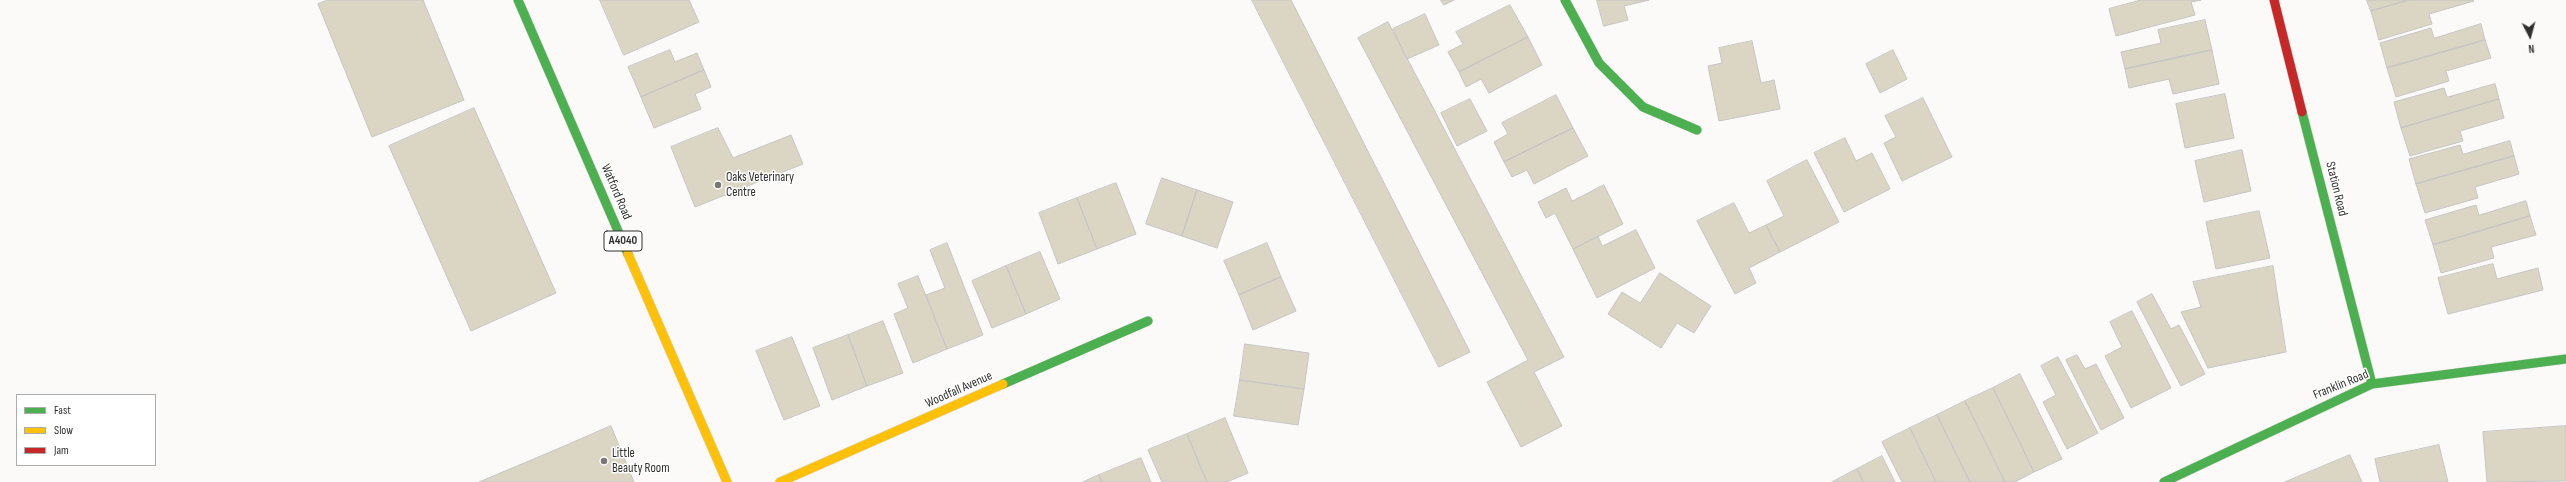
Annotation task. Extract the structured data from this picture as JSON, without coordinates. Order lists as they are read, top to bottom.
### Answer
{
  "streets": {
    "main road": [
      "Station Road",
      "Watford Road",
      "A4040",
      "Franklin Road",
      "Woodfall Avenue"
    ]
  },
  "crossings": [
    ["Station Road", "Franklin Road"]
  ],
  "places": ["Oaks Veterinary Centre", "Little Beauty Room"],
  "legend": ["Fast", "Slow", "Jam"],
  "north": "bottom"
}
